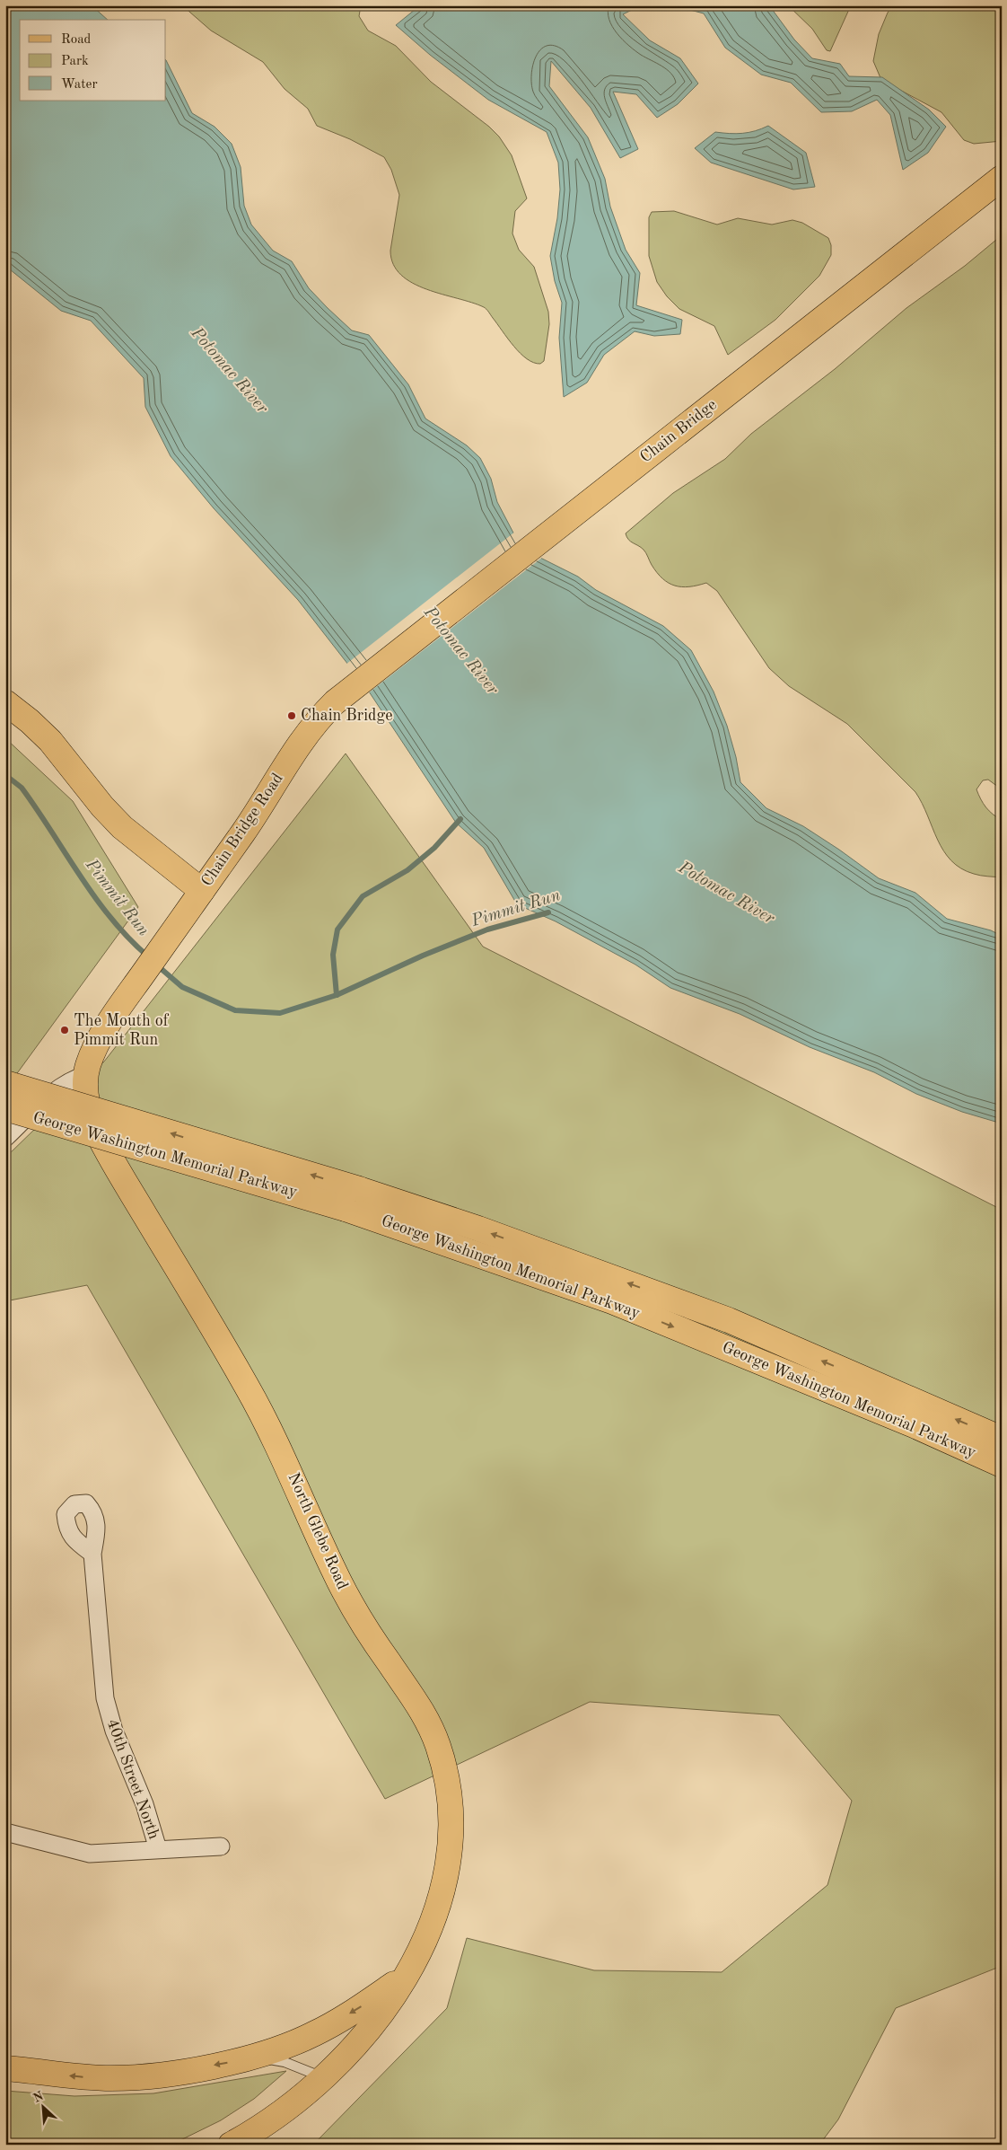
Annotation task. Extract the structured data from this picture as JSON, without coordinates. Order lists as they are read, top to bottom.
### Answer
{
  "streets": {
    "main road": [
      "Chain Bridge",
      "Chain Bridge Road",
      "George Washington Memorial Parkway",
      "North Glebe Road"
    ],
    "street": ["40th Street North"]
  },
  "crossings": [
    ["Chain Bridge", "Chain Bridge Road"],
    ["Chain Bridge Road", "North Glebe Road"]
  ],
  "water": ["Potomac River", "Pimmit Run"],
  "places": ["Chain Bridge", "The Mouth of Pimmit Run"],
  "legend": ["Road", "Park", "Water"],
  "north": "top left"
}
